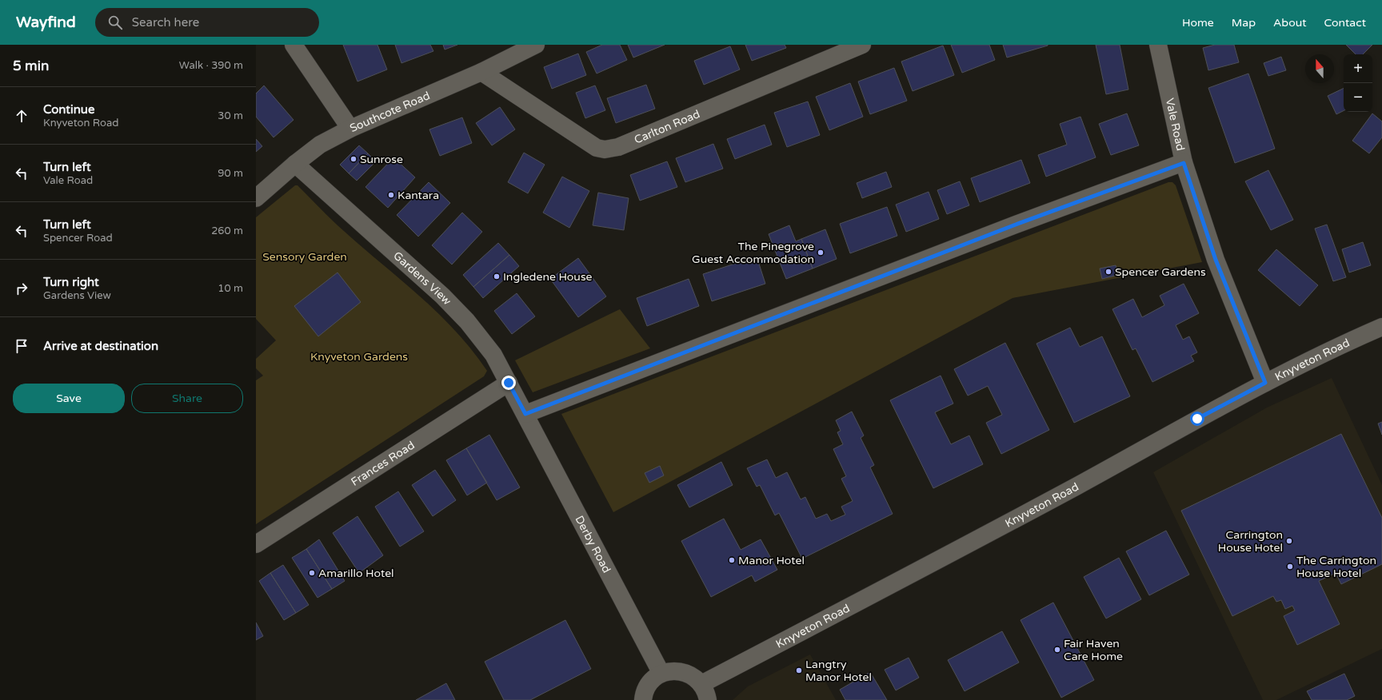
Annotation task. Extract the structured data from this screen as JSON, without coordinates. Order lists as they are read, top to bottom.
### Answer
{
  "streets": {
    "street": [
      "Southcote Road",
      "Vale Road",
      "Carlton Road",
      "Gardens View",
      "Knyveton Road",
      "Frances Road",
      "Derby Road"
    ]
  },
  "crossings": [
    ["Southcote Road", "Carlton Road"],
    ["Southcote Road", "Gardens View"],
    ["Vale Road", "Knyveton Road"],
    ["Gardens View", "Frances Road"],
    ["Gardens View", "Derby Road"]
  ],
  "parks": ["Sensory Garden", "Knyveton Gardens"],
  "places": [
    "Sunrose",
    "Kantara",
    "The Pinegrove Guest Accommodation",
    "Spencer Gardens",
    "Ingledene House",
    "Carrington House Hotel",
    "Manor Hotel",
    "The Carrington House Hotel",
    "Amarillo Hotel",
    "Fair Haven Care Home",
    "Langtry Manor Hotel"
  ],
  "north": "top",
  "page": {
    "header": "Wayfind",
    "search": "Search here",
    "nav": [
      "Home",
      "Map",
      "About",
      "Contact"
    ],
    "heading": ["5 min", "Walk · 390 m"],
    "map_buttons": ["+", "−"],
    "list": [
      ["Continue", "Knyveton Road", "30 m"],
      ["Turn left", "Vale Road", "90 m"],
      ["Turn left", "Spencer Road", "260 m"],
      ["Turn right", "Gardens View", "10 m"],
      "Arrive at destination"
    ],
    "buttons": ["Save", "Share"]
  }
}
